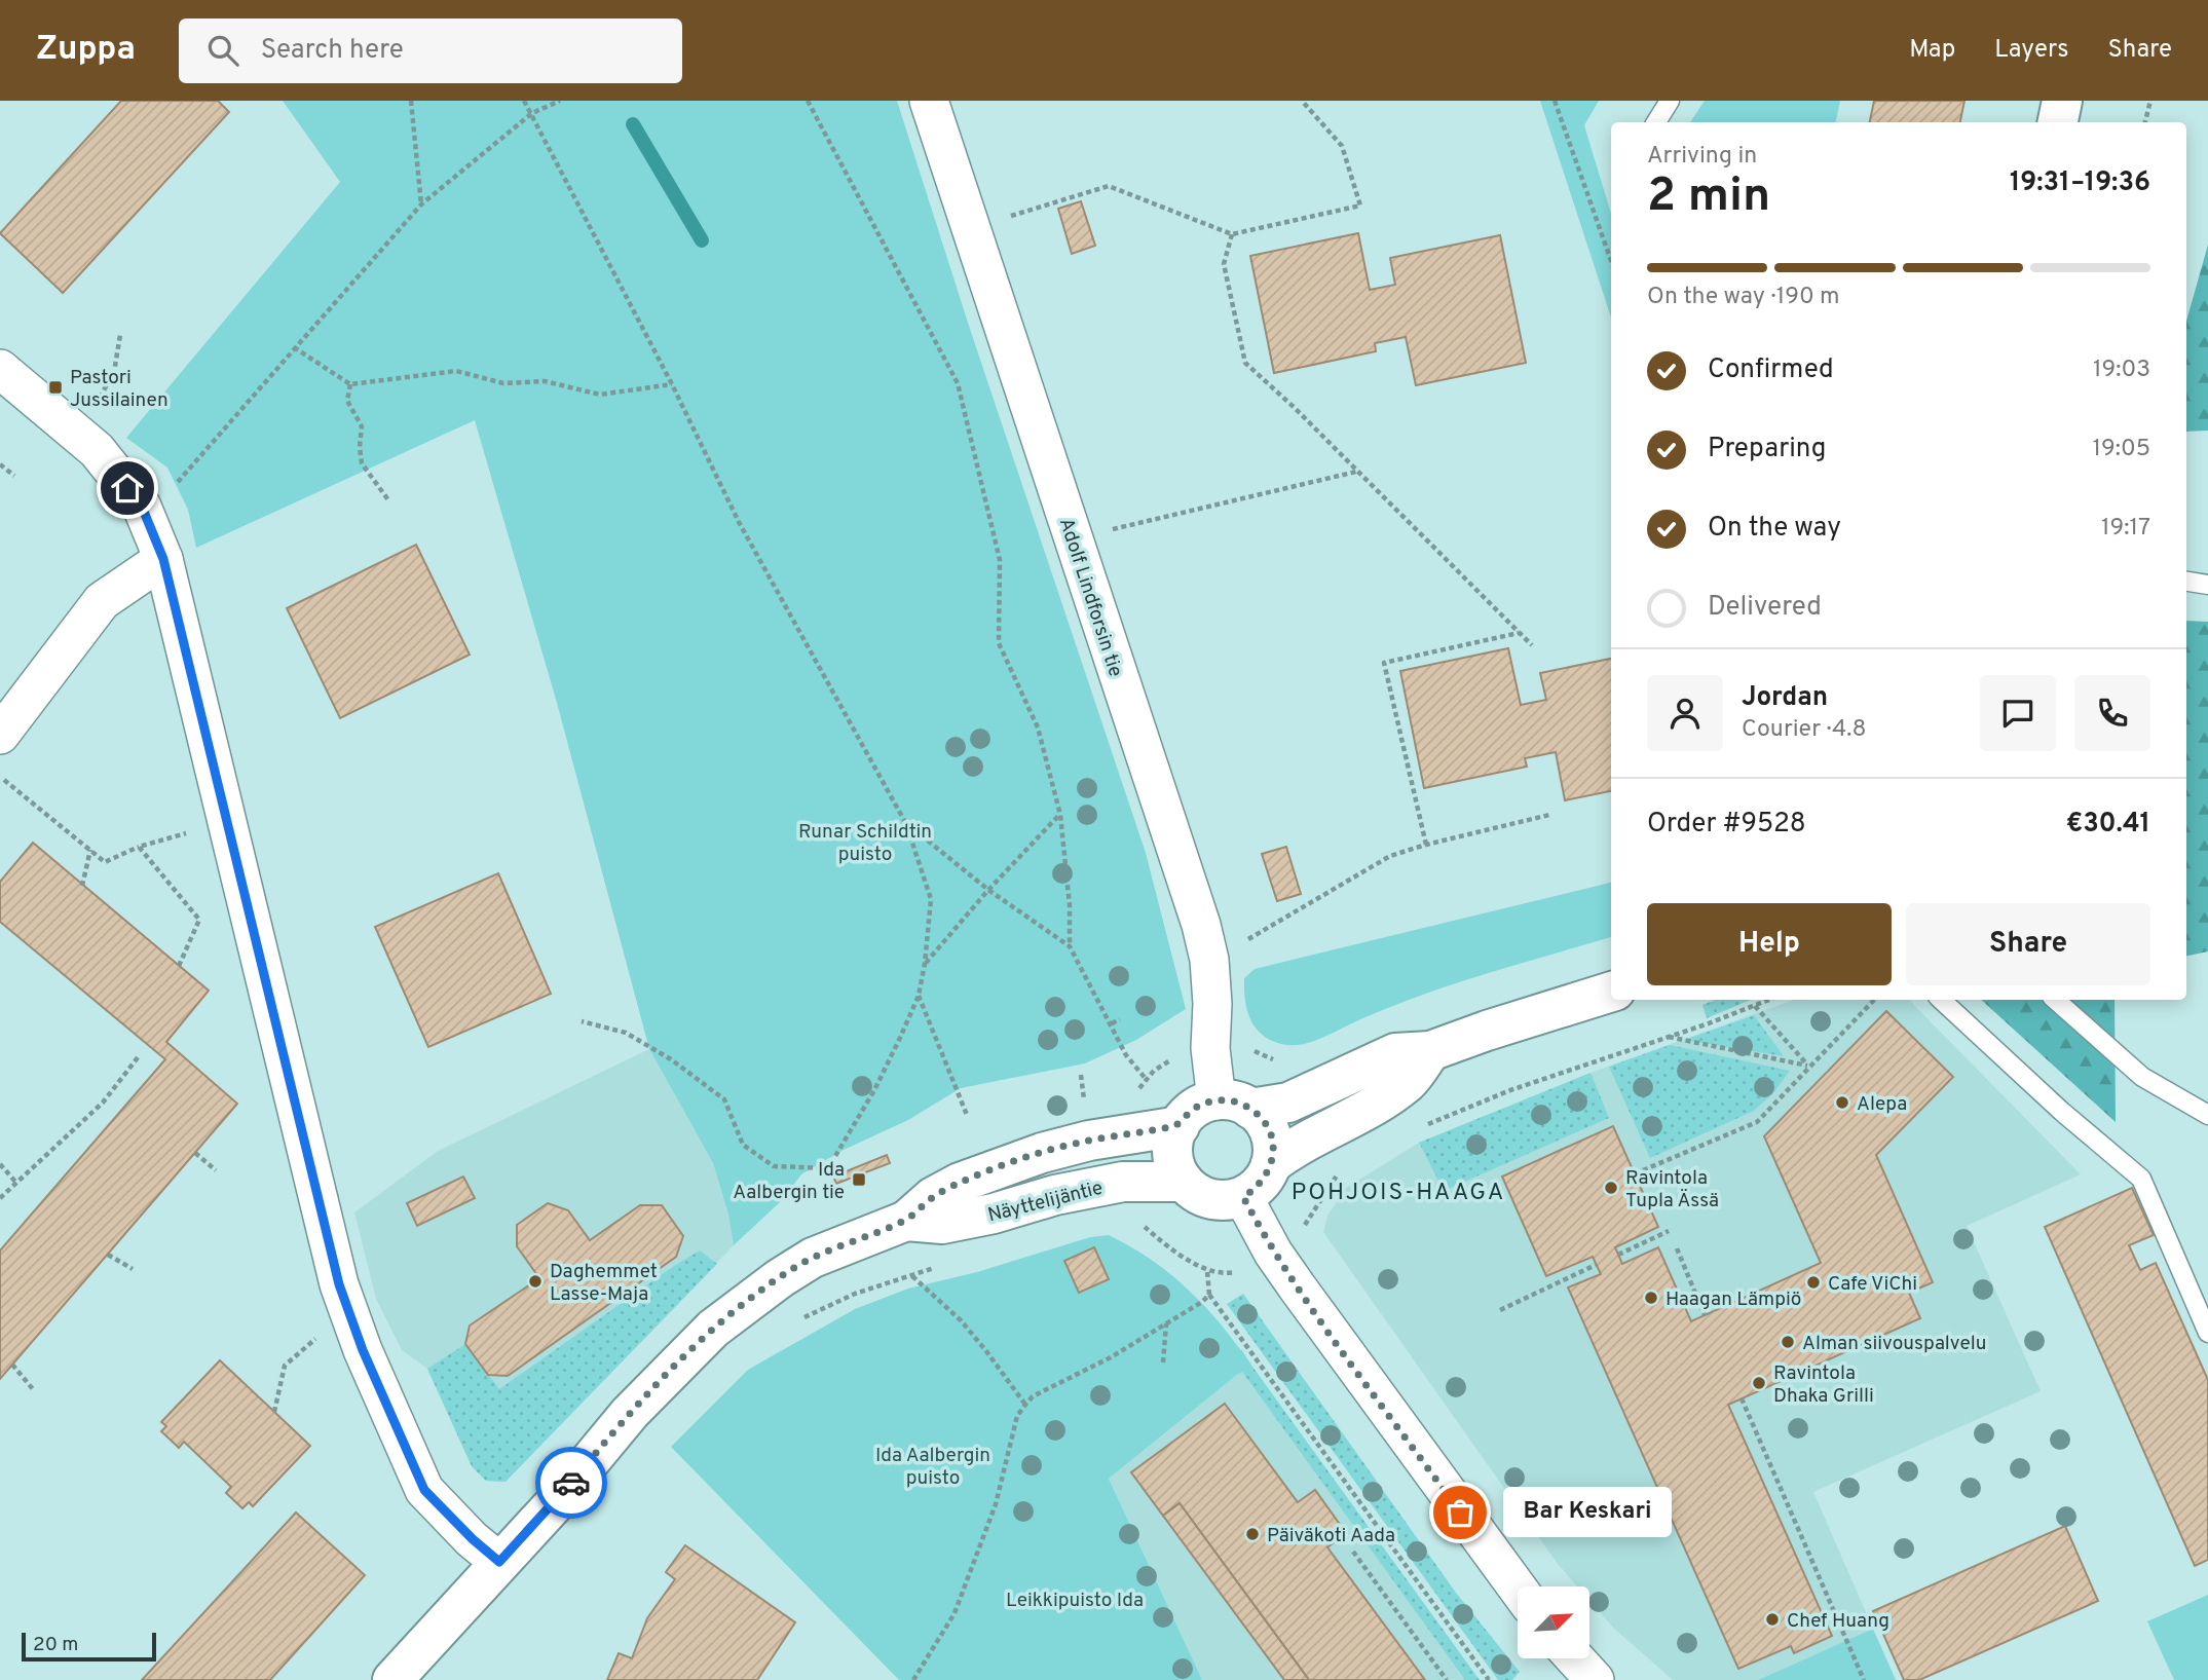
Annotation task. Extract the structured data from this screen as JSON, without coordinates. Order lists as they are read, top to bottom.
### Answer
{
  "streets": {
    "main road": ["Näyttelijäntie"],
    "street": ["Adolf Lindforsin tie"]
  },
  "crossings": [
    ["Adolf Lindforsin tie", "Näyttelijäntie"]
  ],
  "districts": ["POHJOIS-HAAGA"],
  "parks": ["Runar Schildtin puisto", "Ida Aalbergin puisto", "Leikkipuisto Ida"],
  "places": {
    "transit": ["Pastori Jussilainen", "Ida Aalbergin tie"],
    "other": [
      "Alepa",
      "Ravintola Tupla Ässä",
      "Daghemmet Lasse-Maja",
      "Cafe ViChi",
      "Haagan Lämpiö",
      "Alman siivouspalvelu",
      "Ravintola Dhaka Grilli",
      "Bar Keskari",
      "Päiväkoti Aada",
      "Chef Huang"
    ]
  },
  "scale_bar": "20 m",
  "north": "top right",
  "page": {
    "header": "Zuppa",
    "search": "Search here",
    "nav": ["Map", "Layers", "Share"],
    "heading": ["2 min", "Arriving in", "19:31–19:36"],
    "panel": [
      "Jordan",
      "Courier · 4.8",
      "Order #9528",
      "€30.41"
    ],
    "bar": "On the way · 190 m",
    "list": [
      ["Confirmed", "19:03"],
      ["Preparing", "19:05"],
      ["On the way", "19:17"],
      "Delivered"
    ],
    "buttons": ["Help", "Share"],
    "bubble": "Bar Keskari",
    "scale": "20 m"
  }
}
